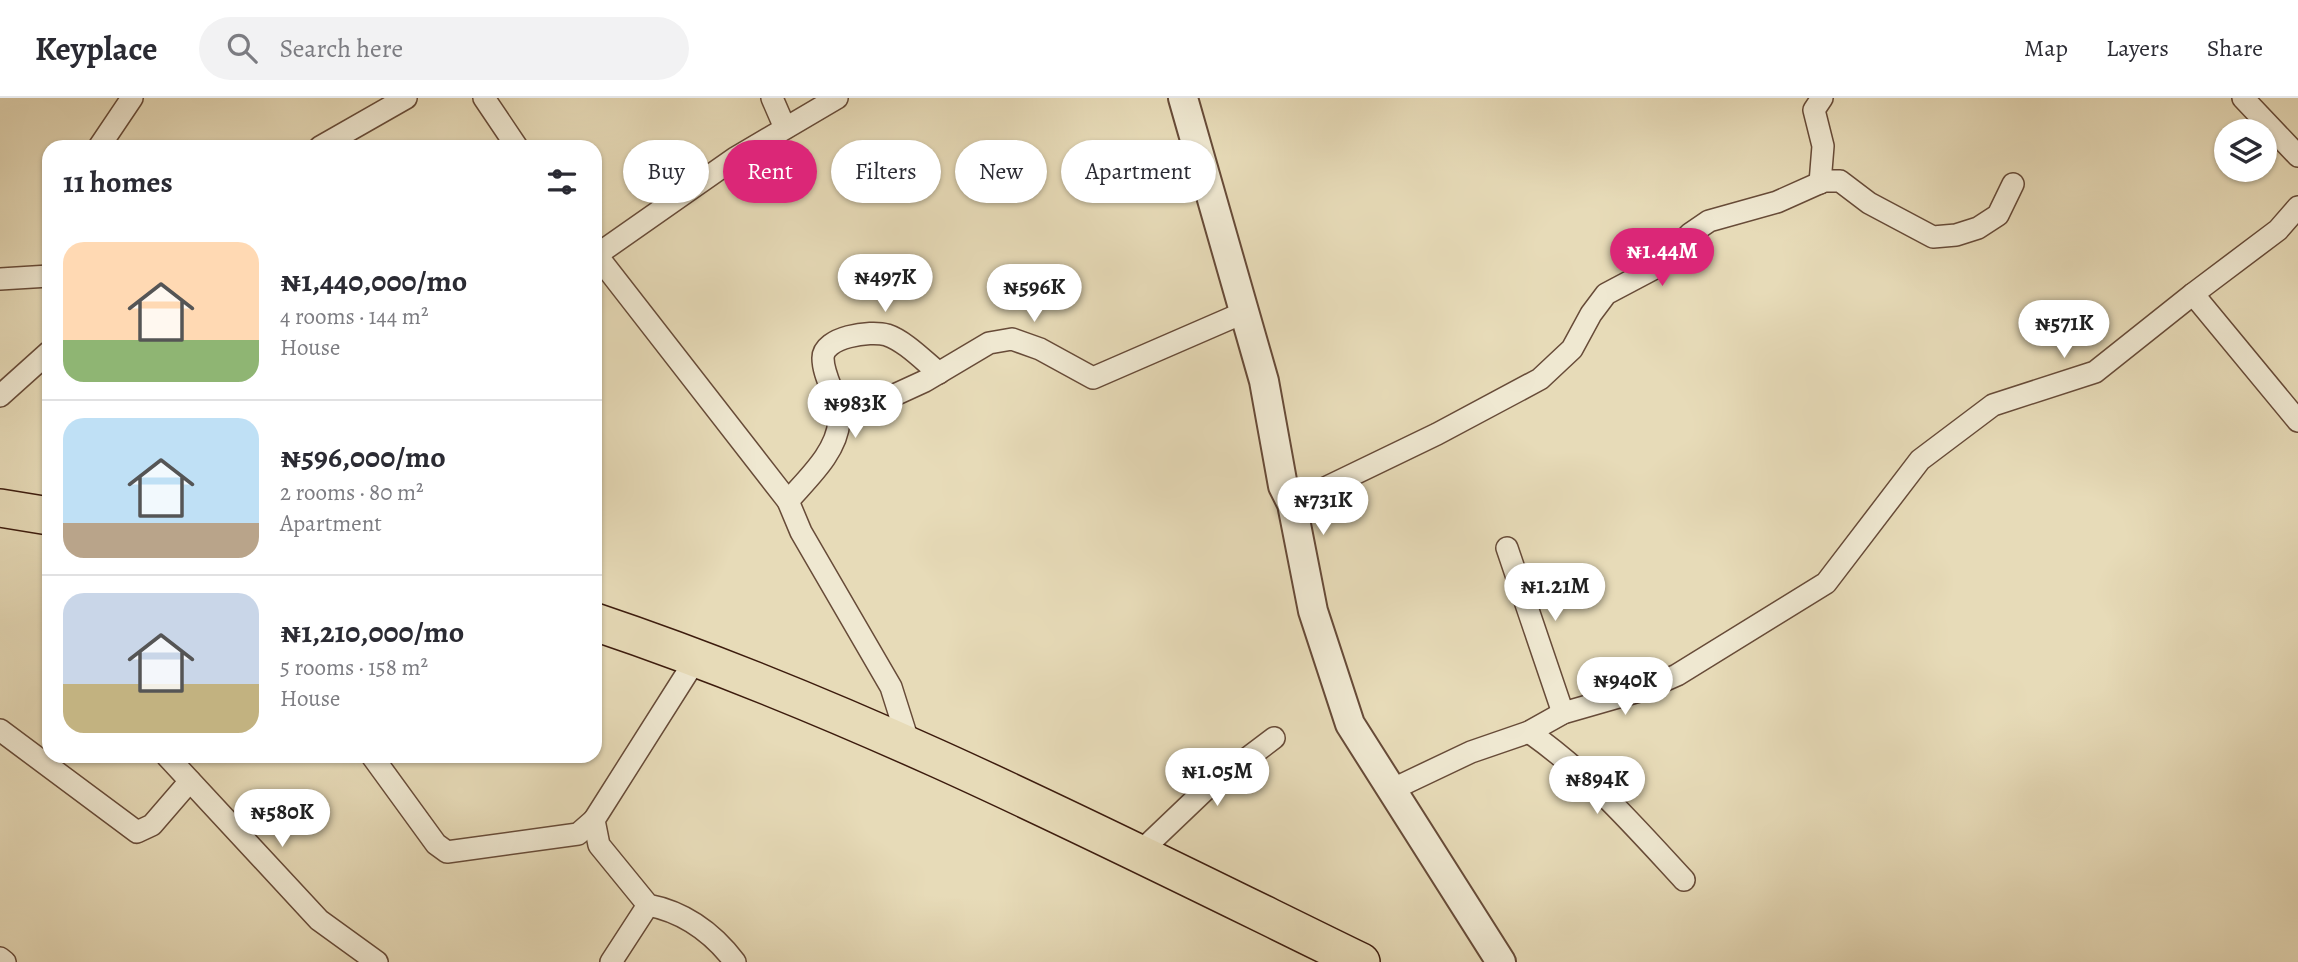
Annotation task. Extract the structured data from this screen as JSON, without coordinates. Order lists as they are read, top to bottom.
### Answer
{
  "page": {
    "header": "Keyplace",
    "search": "Search here",
    "nav": ["Map", "Layers", "Share"],
    "chip": [
      "Buy",
      "Rent",
      "Filters",
      "New",
      "Apartment"
    ],
    "heading": "11 homes",
    "list": [
      {
        "name": "₦1,440,000/mo",
        "note": "4 rooms · 144 m² · House"
      },
      {
        "name": "₦596,000/mo",
        "note": "2 rooms · 80 m² · Apartment"
      },
      {
        "name": "₦1,210,000/mo",
        "note": "5 rooms · 158 m² · House"
      }
    ],
    "price": [
      "₦1.44M",
      "₦497K",
      "₦596K",
      "₦571K",
      "₦983K",
      "₦731K",
      "₦1.21M",
      "₦940K",
      "₦1.05M",
      "₦894K",
      "₦580K"
    ]
  }
}
